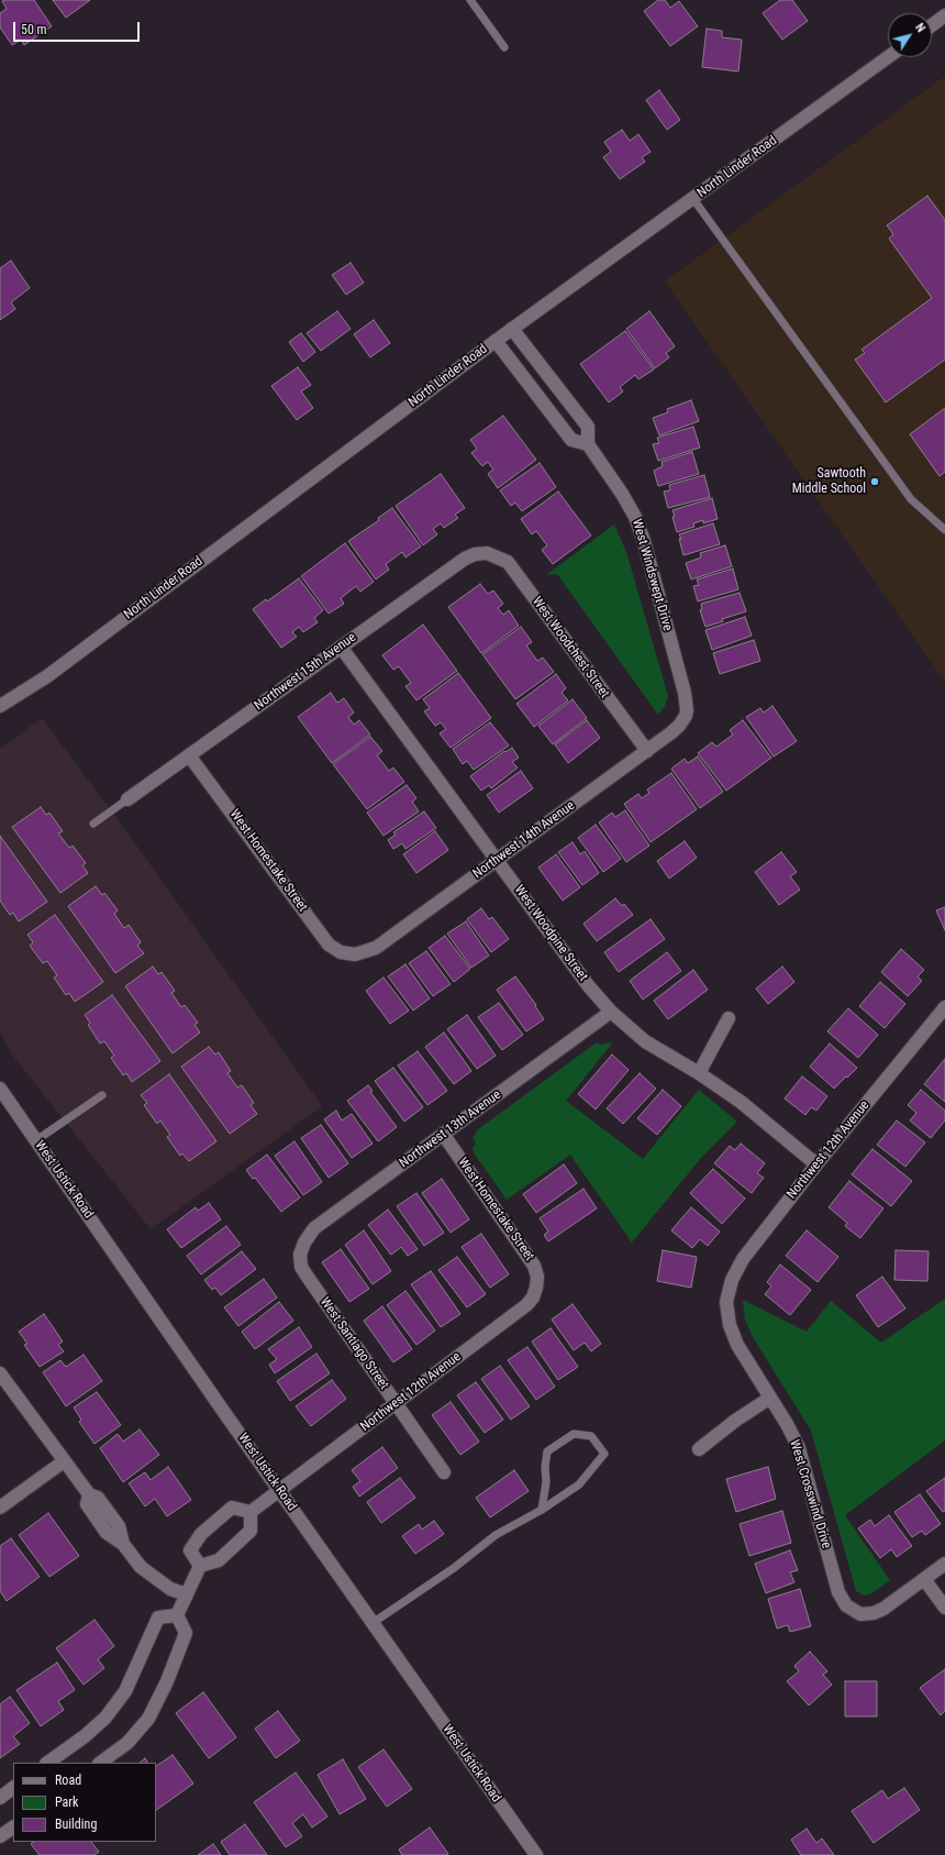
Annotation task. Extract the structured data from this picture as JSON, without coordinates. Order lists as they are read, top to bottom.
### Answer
{
  "streets": {
    "street": [
      "North Linder Road",
      "West Windswept Drive",
      "West Woodchest Street",
      "Northwest 15th Avenue",
      "Northwest 14th Avenue",
      "West Homestake Street",
      "West Woodpine Street",
      "Northwest 13th Avenue",
      "Northwest 12th Avenue",
      "West Ustick Road",
      "West Santiago Street",
      "West Crosswind Drive"
    ]
  },
  "crossings": [
    ["North Linder Road", "West Windswept Drive"],
    ["West Windswept Drive", "Northwest 14th Avenue"],
    ["West Woodchest Street", "Northwest 15th Avenue"],
    ["West Woodchest Street", "Northwest 14th Avenue"],
    ["Northwest 15th Avenue", "West Homestake Street"],
    ["Northwest 15th Avenue", "West Woodpine Street"],
    ["Northwest 14th Avenue", "West Homestake Street"],
    ["Northwest 14th Avenue", "West Woodpine Street"],
    ["West Homestake Street", "Northwest 13th Avenue"],
    ["West Homestake Street", "Northwest 12th Avenue"],
    ["West Woodpine Street", "Northwest 13th Avenue"],
    ["West Woodpine Street", "Northwest 12th Avenue"],
    ["Northwest 13th Avenue", "West Santiago Street"],
    ["Northwest 12th Avenue", "West Ustick Road"],
    ["Northwest 12th Avenue", "West Santiago Street"],
    ["Northwest 12th Avenue", "West Crosswind Drive"]
  ],
  "places": ["Sawtooth Middle School"],
  "legend": ["Road", "Park", "Building"],
  "scale_bar": "50 m",
  "north": "top right"
}
